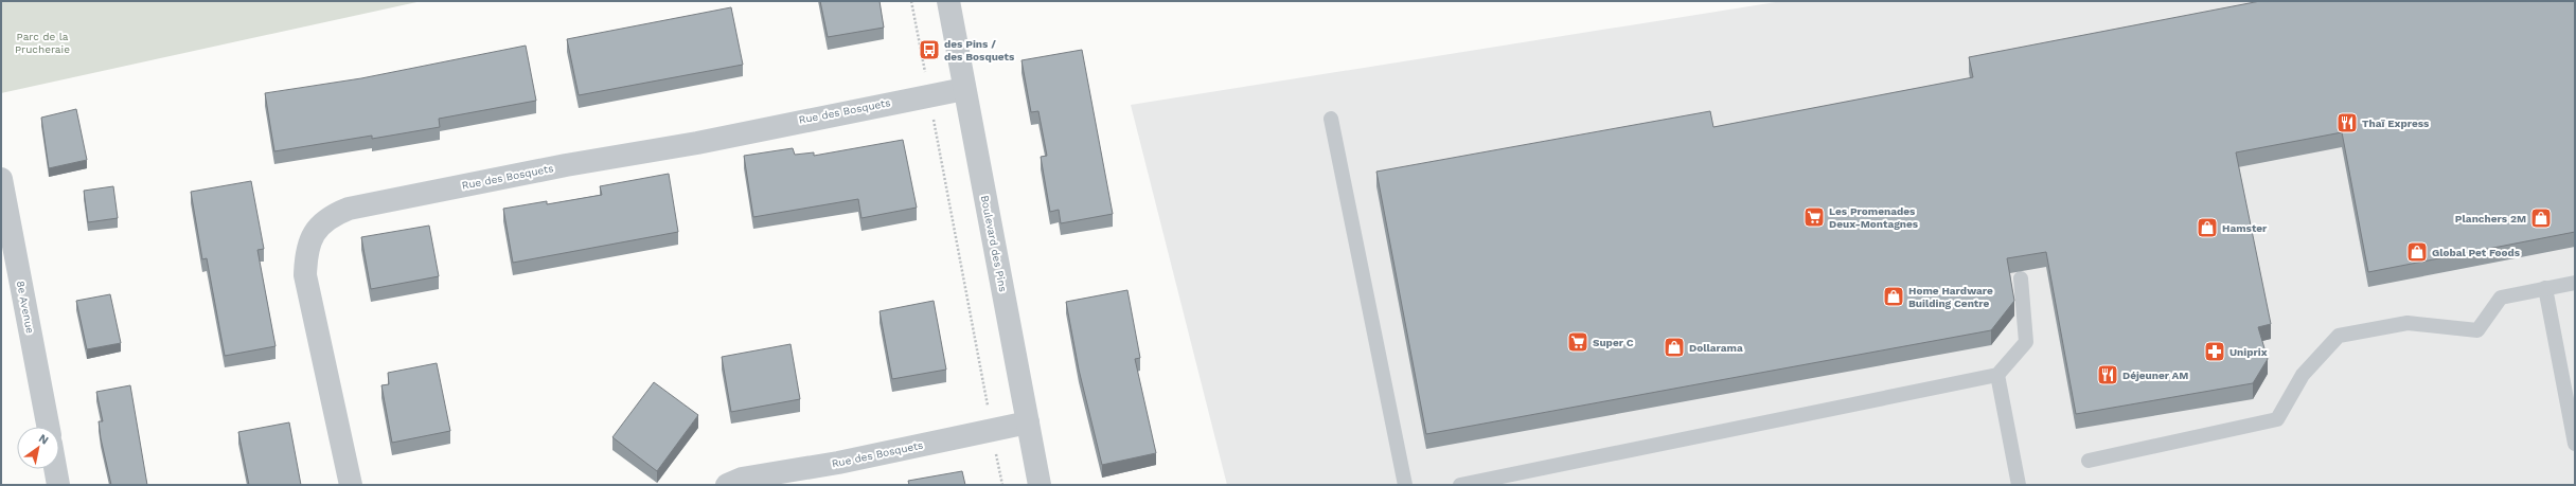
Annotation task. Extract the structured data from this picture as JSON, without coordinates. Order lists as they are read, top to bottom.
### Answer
{
  "streets": {
    "street": ["Rue des Bosquets", "Boulevard des Pins", "8e Avenue"]
  },
  "crossings": [
    ["Rue des Bosquets", "Boulevard des Pins"]
  ],
  "parks": ["Parc de la Prucheraie"],
  "places": {
    "bus stop": ["des Pins / des Bosquets"],
    "restaurant": ["Thaï Express", "Déjeuner AM"],
    "supermarket": ["Les Promenades Deux-Montagnes", "Super C"],
    "shop": [
      "Planchers 2M",
      "Hamster",
      "Global Pet Foods",
      "Home Hardware Building Centre",
      "Dollarama"
    ],
    "pharmacy": ["Uniprix"]
  },
  "north": "top right"
}
